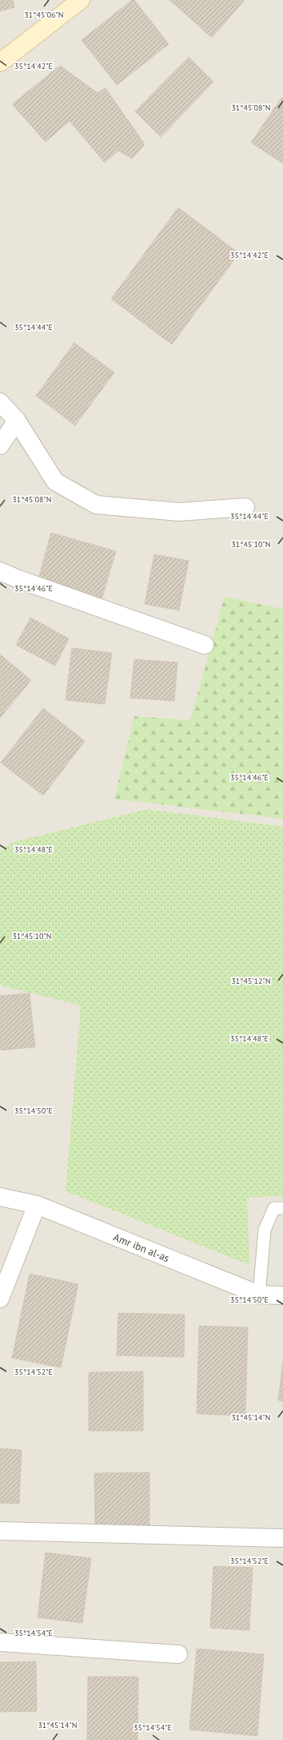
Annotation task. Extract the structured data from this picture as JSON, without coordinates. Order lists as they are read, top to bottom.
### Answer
{
  "streets": {
    "street": ["Amr ibn al-as"]
  },
  "coordinates": [
    "31°45'06\"N",
    "35°14'42\"E",
    "31°45'08\"N",
    "35°14'44\"E",
    "31°45'10\"N",
    "35°14'46\"E",
    "35°14'48\"E",
    "31°45'12\"N",
    "35°14'50\"E",
    "35°14'52\"E",
    "31°45'14\"N",
    "35°14'54\"E"
  ]
}
